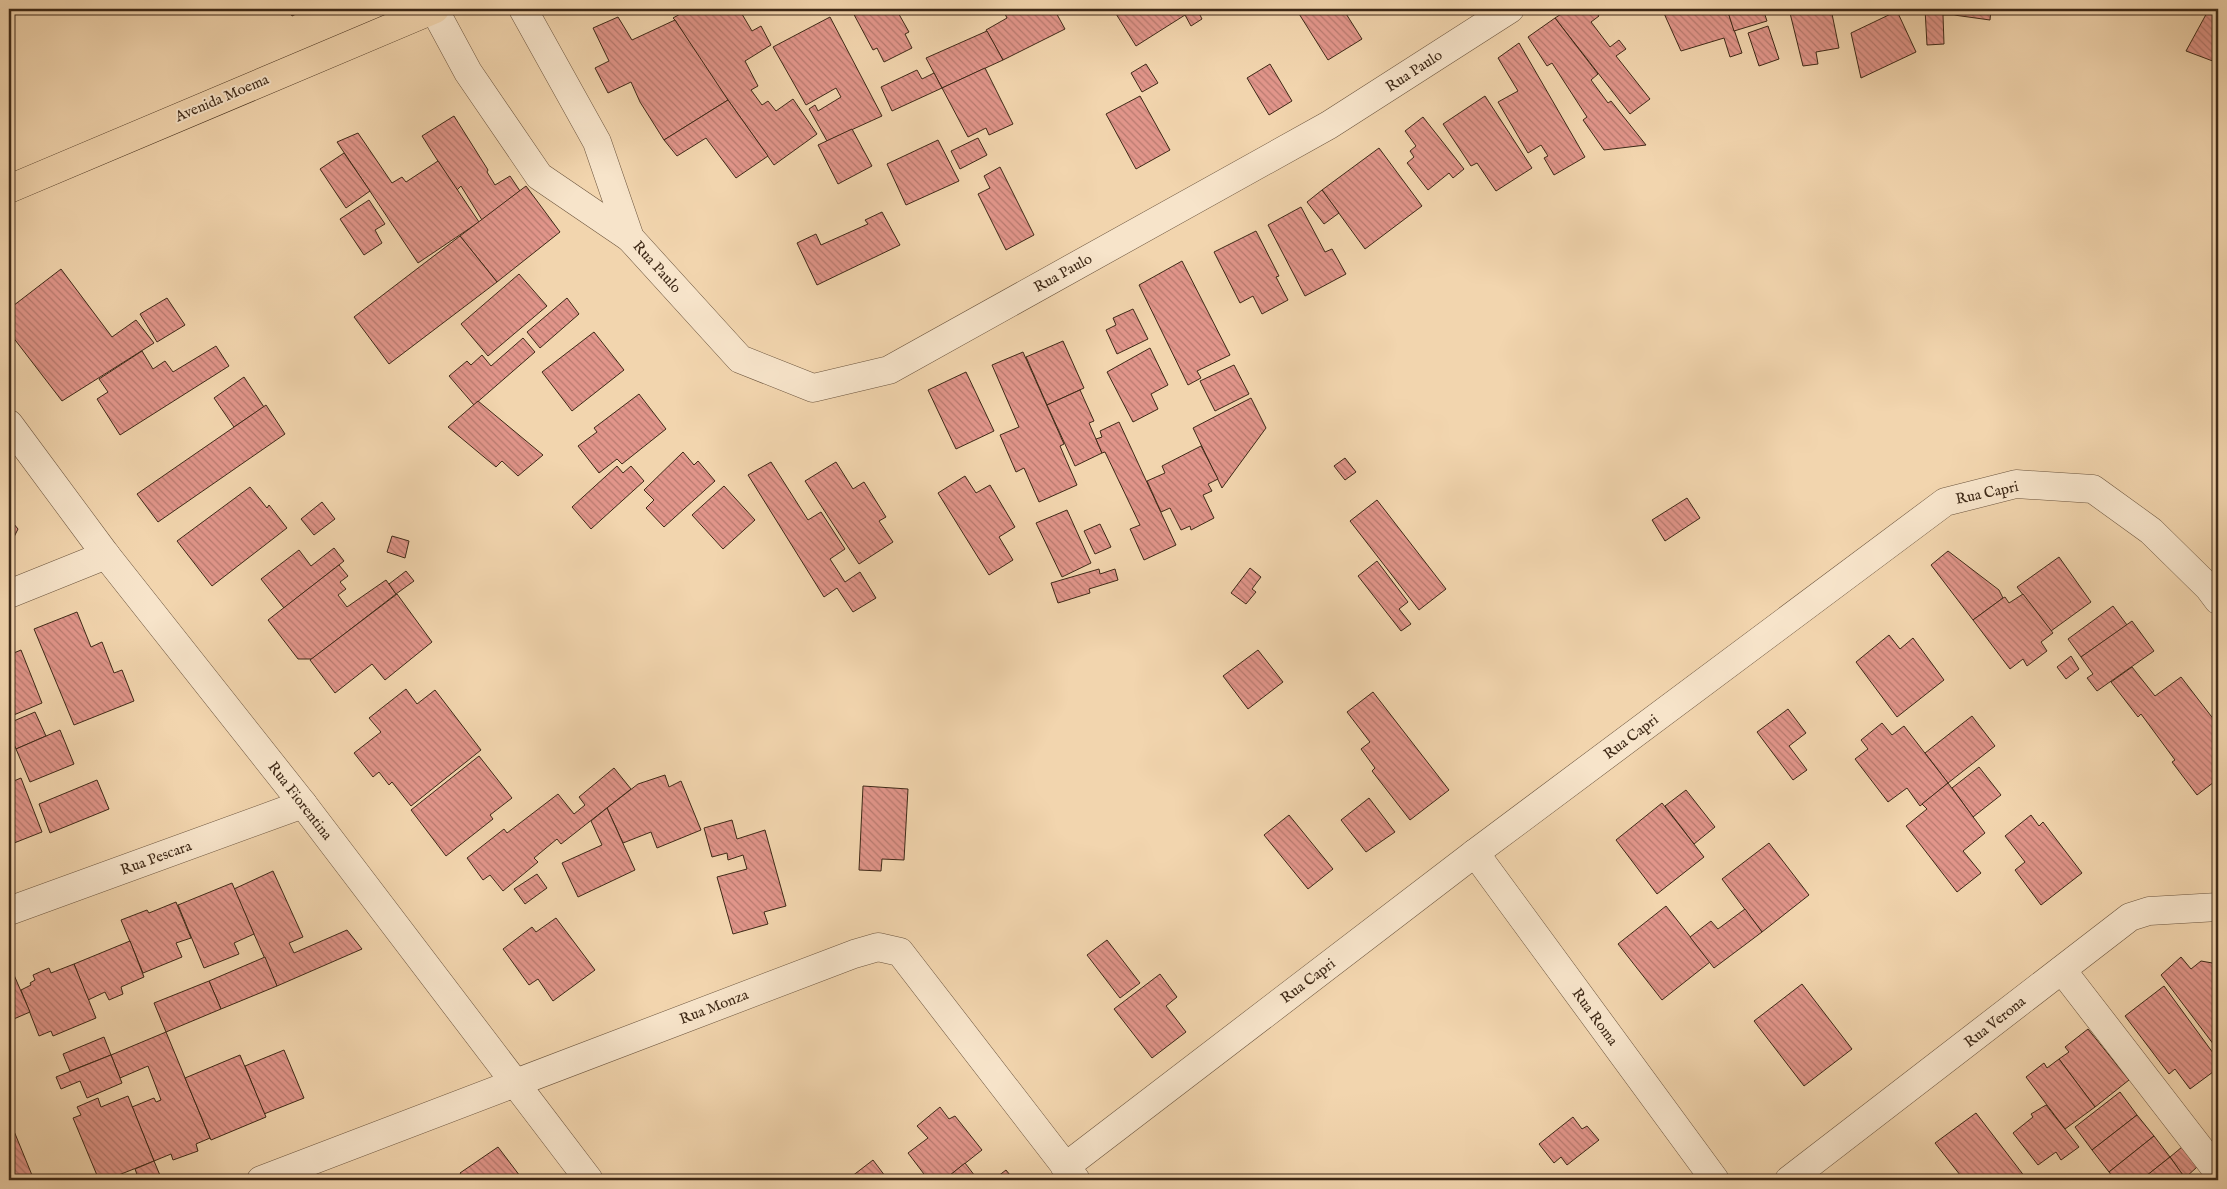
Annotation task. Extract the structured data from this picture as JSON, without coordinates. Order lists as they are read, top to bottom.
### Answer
{
  "streets": {
    "main road": ["Avenida Moema"],
    "street": [
      "Rua Paulo",
      "Rua Capri",
      "Rua Fiorentina",
      "Rua Pescara",
      "Rua Monza",
      "Rua Roma",
      "Rua Verona"
    ]
  },
  "crossings": [
    ["Rua Paulo", "Avenida Moema"],
    ["Rua Capri", "Rua Monza"],
    ["Rua Capri", "Rua Roma"],
    ["Rua Fiorentina", "Rua Pescara"],
    ["Rua Fiorentina", "Rua Monza"]
  ]
}
